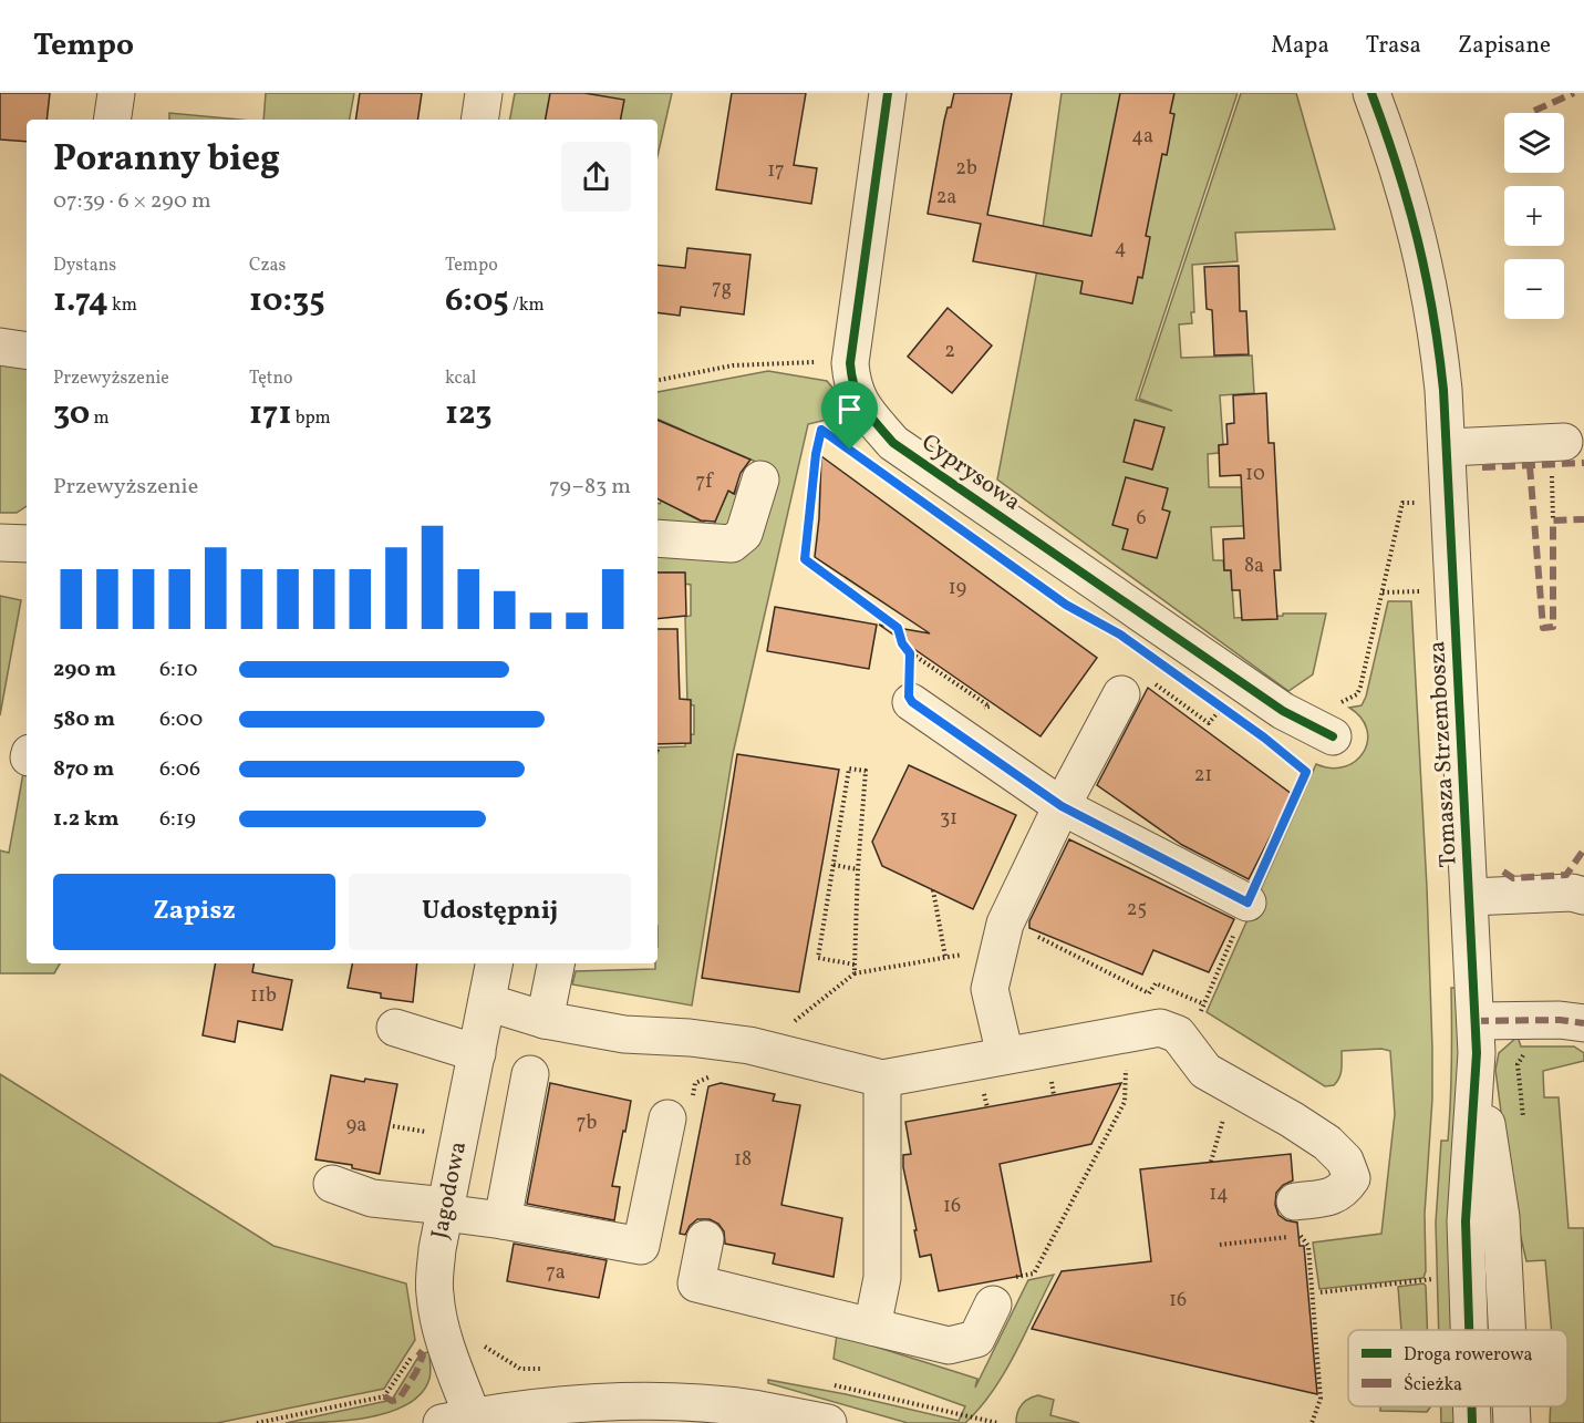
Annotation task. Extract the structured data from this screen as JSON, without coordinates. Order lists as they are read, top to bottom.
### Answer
{
  "streets": {
    "street": ["Cyprysowa", "Tomasza Strzembosza", "Jagodowa"]
  },
  "house_numbers": [
    "4a",
    "2b",
    "17",
    "2a",
    "4",
    "7g",
    "2",
    "10",
    "7f",
    "6",
    "8a",
    "19",
    "21",
    "31",
    "25",
    "11b",
    "7b",
    "9a",
    "18",
    "14",
    "16",
    "7a",
    "16"
  ],
  "legend": ["Droga rowerowa", "Ścieżka"],
  "page": {
    "header": "Tempo",
    "nav": ["Mapa", "Trasa", "Zapisane"],
    "map_buttons": ["+", "−"],
    "heading": ["Poranny bieg", "07:39 · 6 × 290 m"],
    "stats": [
      ["Dystans", "1.74 km"],
      ["Czas", "10:35"],
      ["Tempo", "6:05 /km"],
      ["Przewyższenie", "30 m"],
      ["Tętno", "171 bpm"],
      ["kcal", "123"]
    ],
    "chart": ["Przewyższenie", "79–83 m"],
    "list": [
      {
        "name": "290 m",
        "note": "6:10"
      },
      {
        "name": "580 m",
        "note": "6:00"
      },
      {
        "name": "870 m",
        "note": "6:06"
      },
      {
        "name": "1.2 km",
        "note": "6:19"
      }
    ],
    "buttons": ["Zapisz", "Udostępnij"]
  }
}
